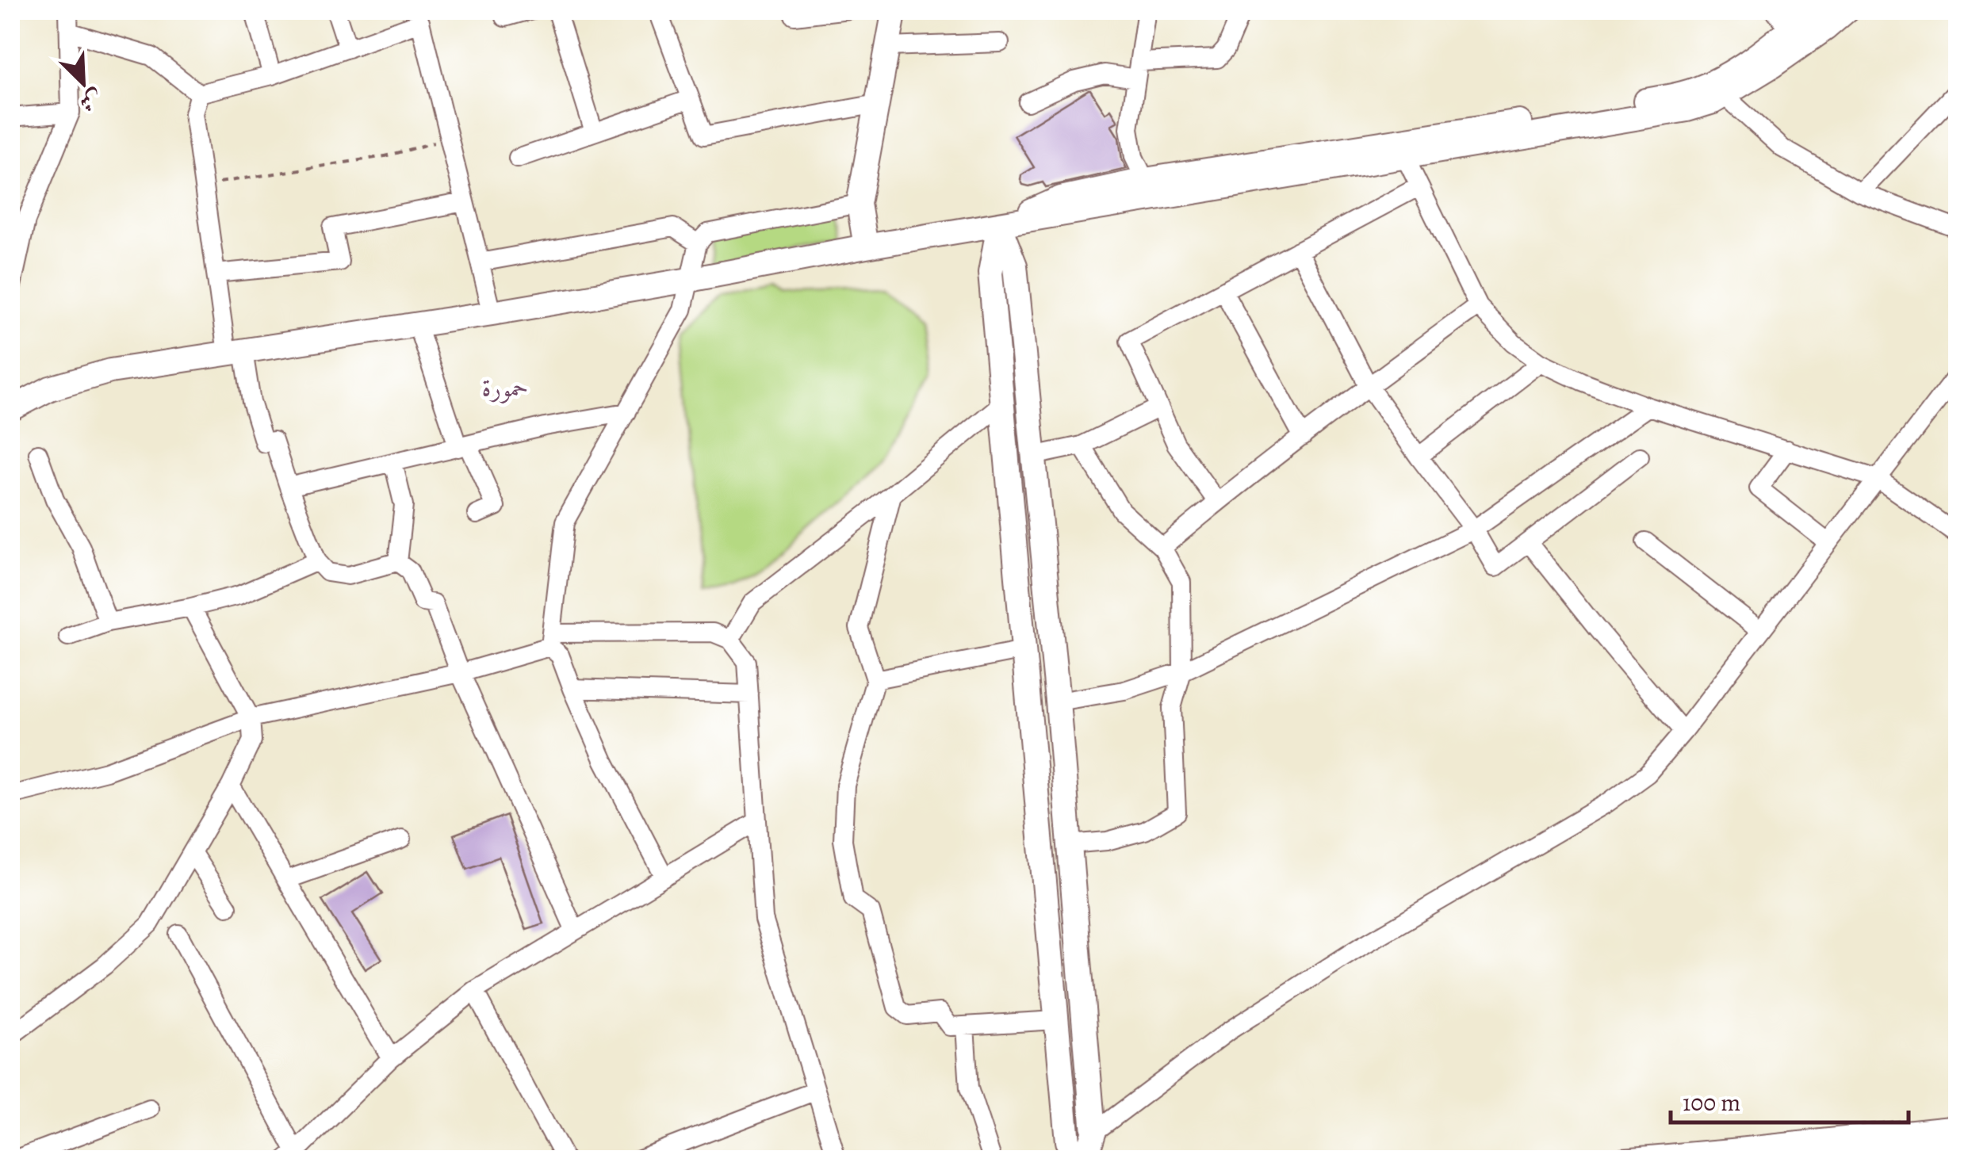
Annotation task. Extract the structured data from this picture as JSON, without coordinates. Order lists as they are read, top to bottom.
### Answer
{
  "districts": ["حمورة"],
  "scale_bar": "100 m",
  "north": "bottom right"
}
